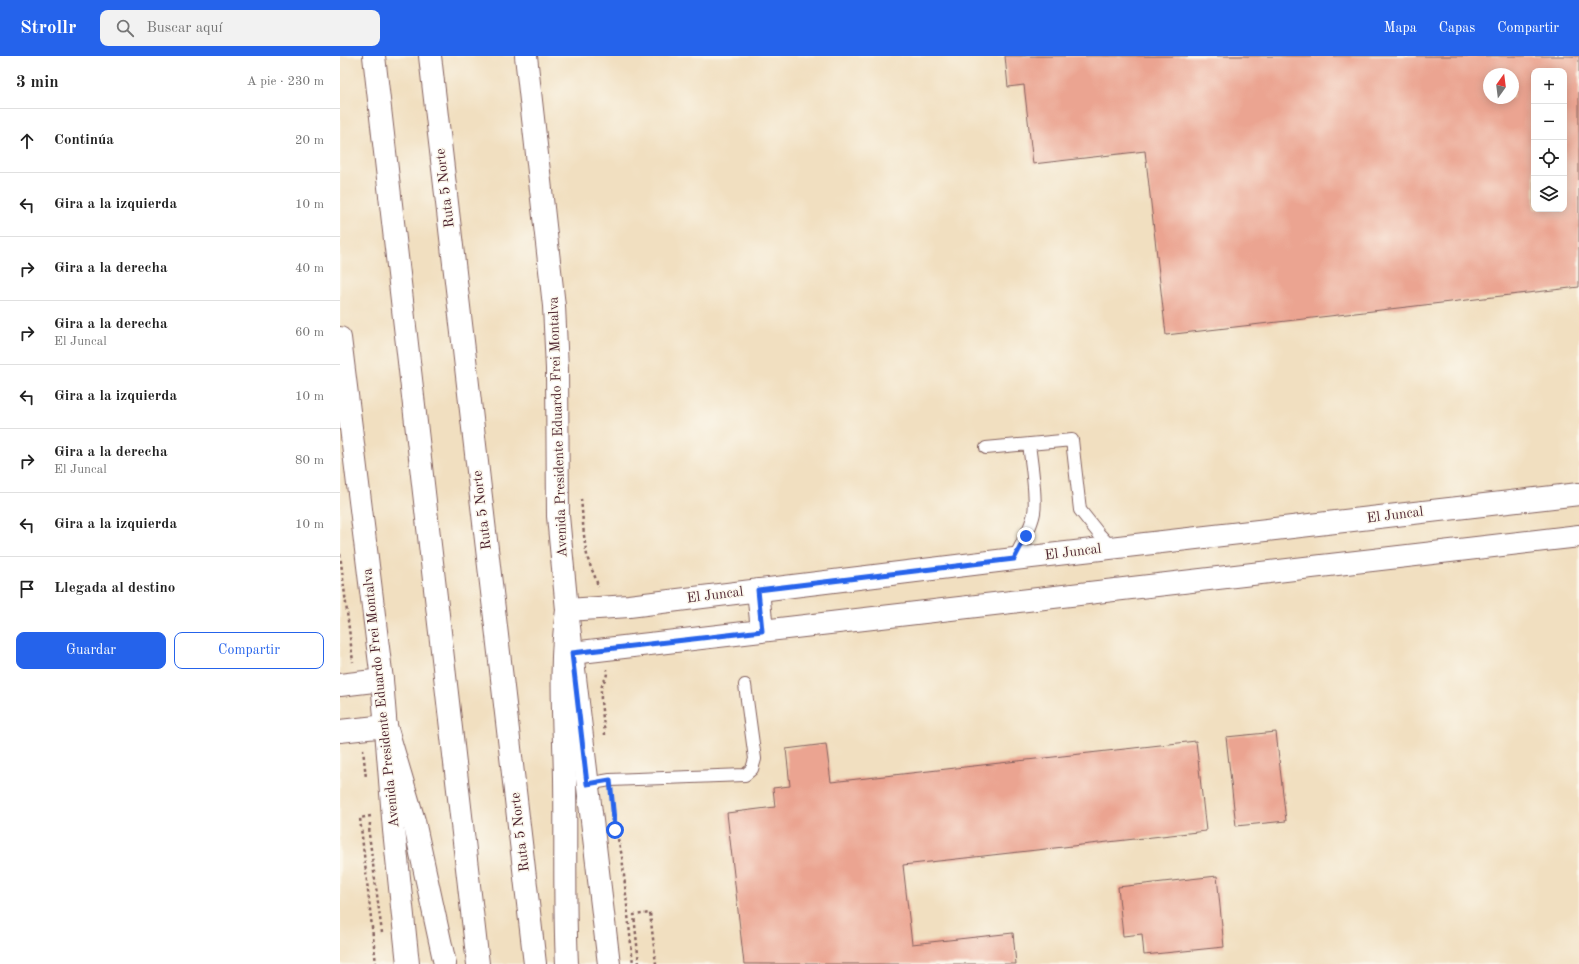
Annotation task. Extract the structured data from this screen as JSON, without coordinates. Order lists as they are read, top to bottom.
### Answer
{
  "streets": {
    "main road": ["Ruta 5 Norte", "Avenida Presidente Eduardo Frei Montalva", "El Juncal"]
  },
  "crossings": [
    ["Avenida Presidente Eduardo Frei Montalva", "El Juncal"]
  ],
  "north": "top",
  "page": {
    "header": "Strollr",
    "search": "Buscar aquí",
    "nav": ["Mapa", "Capas", "Compartir"],
    "heading": ["3 min", "A pie · 230 m"],
    "map_buttons": ["+", "−"],
    "list": [
      ["Continúa", "20 m"],
      ["Gira a la izquierda", "10 m"],
      ["Gira a la derecha", "40 m"],
      ["Gira a la derecha", "El Juncal", "60 m"],
      ["Gira a la izquierda", "10 m"],
      ["Gira a la derecha", "El Juncal", "80 m"],
      ["Gira a la izquierda", "10 m"],
      "Llegada al destino"
    ],
    "buttons": ["Guardar", "Compartir"]
  }
}
